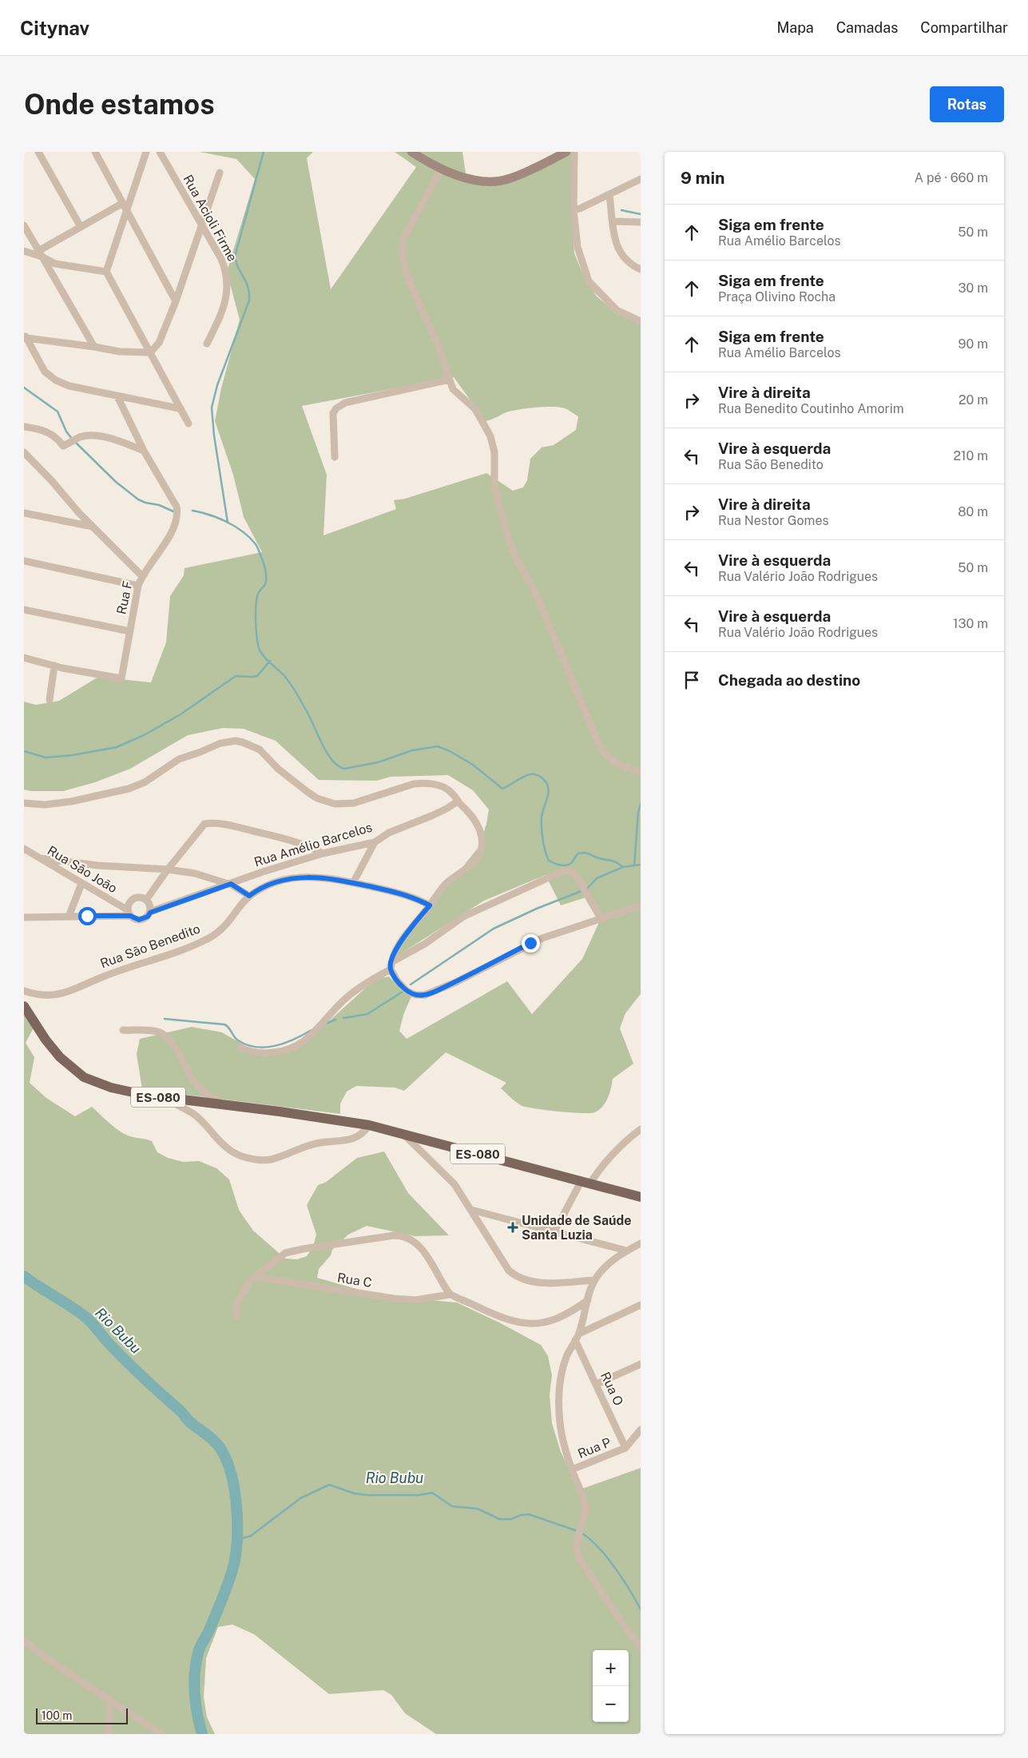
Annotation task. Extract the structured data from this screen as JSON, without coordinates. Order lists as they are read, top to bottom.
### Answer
{
  "streets": {
    "main road": ["ES-080"],
    "street": [
      "Rua Acioli Firme",
      "Rua F",
      "Rua Amélio Barcelos",
      "Rua São João",
      "Rua São Benedito",
      "Rua C",
      "Rua O",
      "Rua P"
    ]
  },
  "crossings": [
    ["Rua Amélio Barcelos", "Rua São João"],
    ["Rua O", "Rua P"]
  ],
  "water": ["Rio Bubu"],
  "places": {
    "health": ["Unidade de Saúde Santa Luzia"]
  },
  "scale_bar": "100 m",
  "page": {
    "header": "Citynav",
    "nav": ["Mapa", "Camadas", "Compartilhar"],
    "buttons": "Rotas",
    "title": "Onde estamos",
    "heading": ["9 min", "A pé · 660 m"],
    "list": [
      ["Siga em frente", "Rua Amélio Barcelos", "50 m"],
      ["Siga em frente", "Praça Olivino Rocha", "30 m"],
      ["Siga em frente", "Rua Amélio Barcelos", "90 m"],
      ["Vire à direita", "Rua Benedito Coutinho Amorim", "20 m"],
      ["Vire à esquerda", "Rua São Benedito", "210 m"],
      ["Vire à direita", "Rua Nestor Gomes", "80 m"],
      ["Vire à esquerda", "Rua Valério João Rodrigues", "50 m"],
      ["Vire à esquerda", "Rua Valério João Rodrigues", "130 m"],
      "Chegada ao destino"
    ],
    "map_buttons": ["+", "−"],
    "scale": "100 m"
  }
}
